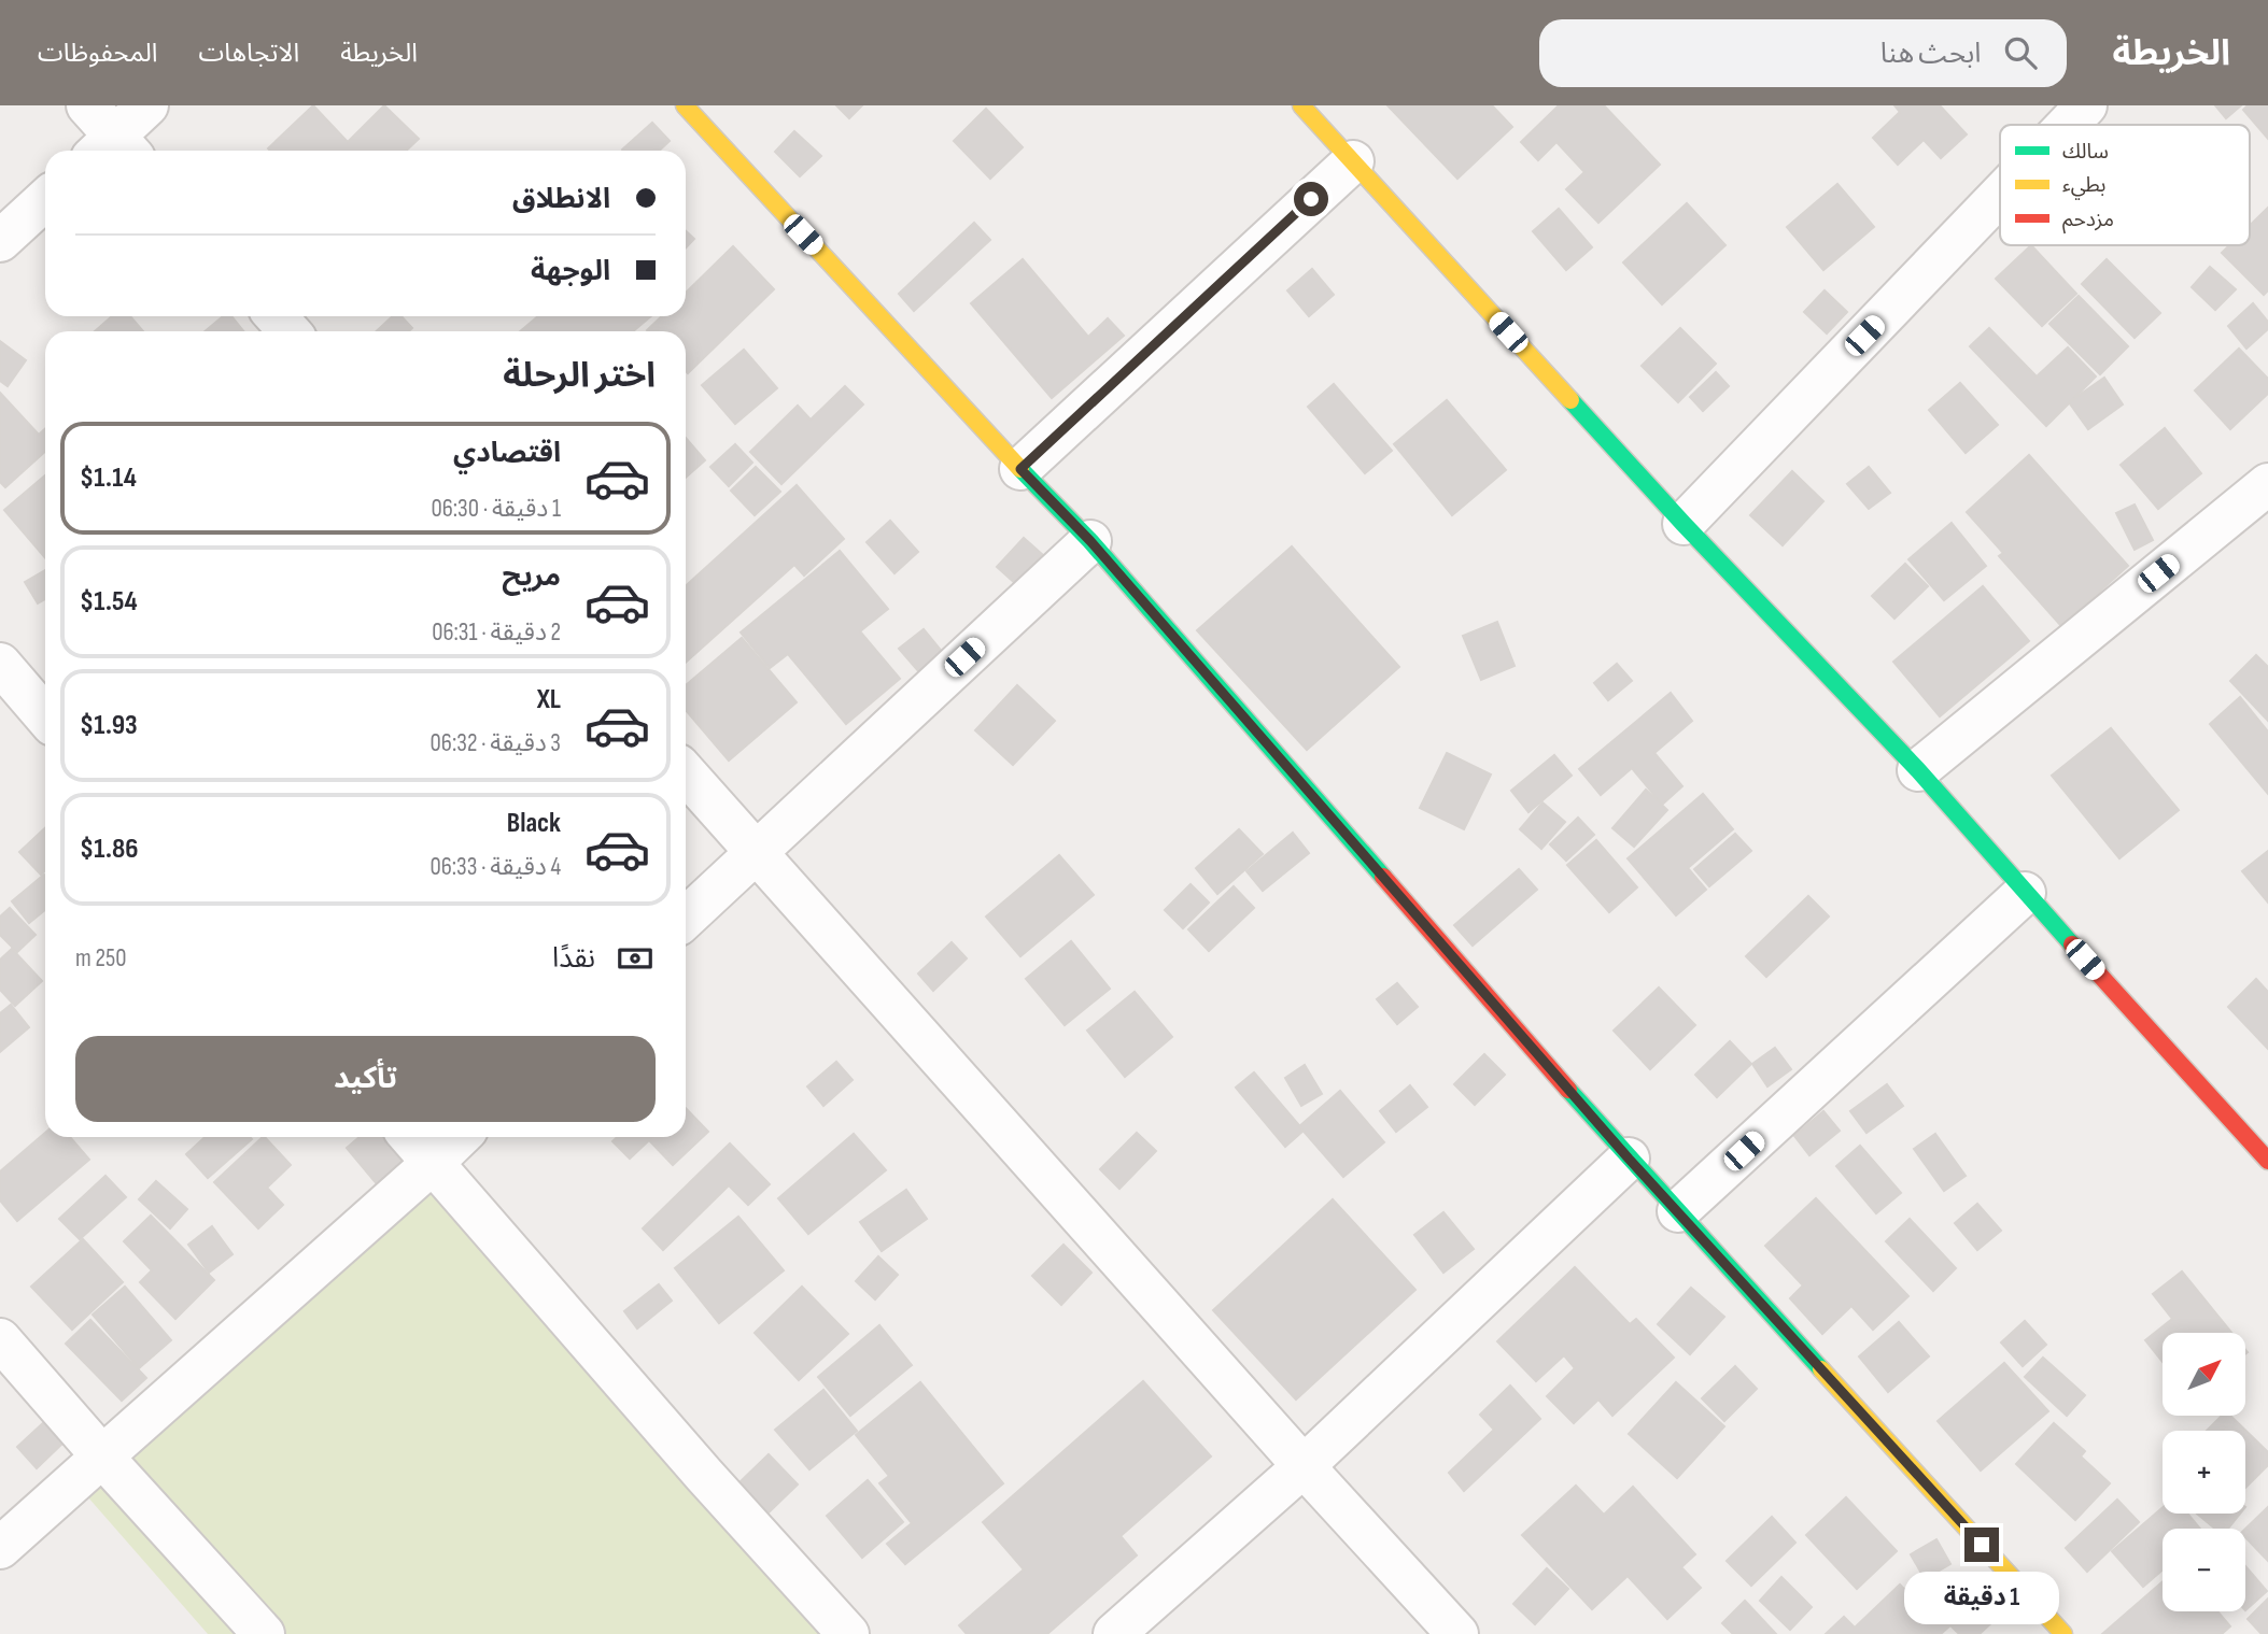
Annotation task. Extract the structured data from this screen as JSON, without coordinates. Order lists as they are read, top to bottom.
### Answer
{
  "legend": ["سالك", "بطيء", "مزدحم"],
  "north": "top right",
  "page": {
    "header": "الخريطة",
    "search": "ابحث هنا",
    "nav": ["الخريطة", "الاتجاهات", "المحفوظات"],
    "banner": ["الانطلاق", "الوجهة"],
    "heading": "اختر الرحلة",
    "list": [
      {
        "name": "اقتصادي",
        "note": "1 دقيقة · 06:30",
        "value": "$1.14"
      },
      {
        "name": "مريح",
        "note": "2 دقيقة · 06:31",
        "value": "$1.54"
      },
      {
        "name": "XL",
        "note": "3 دقيقة · 06:32",
        "value": "$1.93"
      },
      {
        "name": "Black",
        "note": "4 دقيقة · 06:33",
        "value": "$1.86"
      }
    ],
    "pay": ["نقدًا", "250 m"],
    "buttons": "تأكيد",
    "map_buttons": ["+", "−"],
    "bubble": "1 دقيقة"
  }
}
